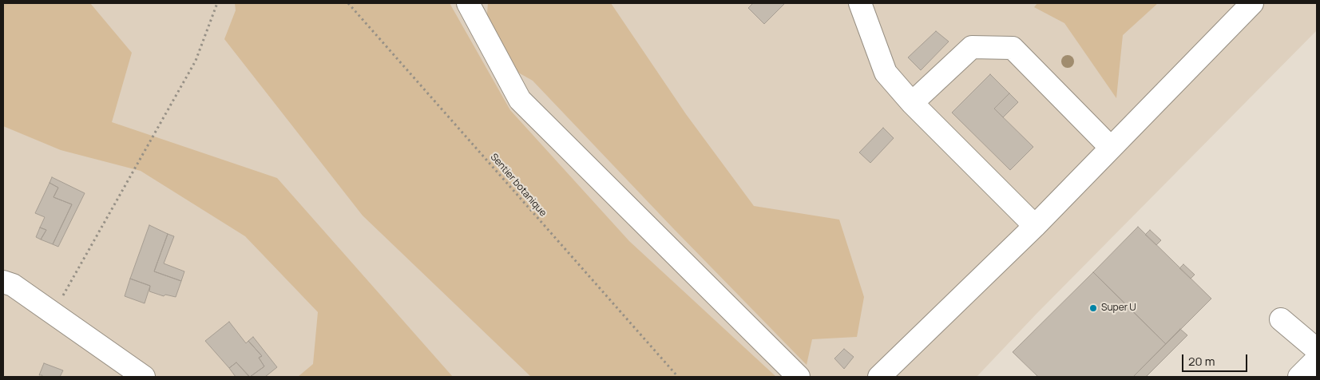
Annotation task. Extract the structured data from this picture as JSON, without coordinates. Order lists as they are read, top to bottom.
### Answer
{
  "streets": {
    "path": ["Sentier botanique"]
  },
  "places": ["Super U"],
  "scale_bar": "20 m"
}
